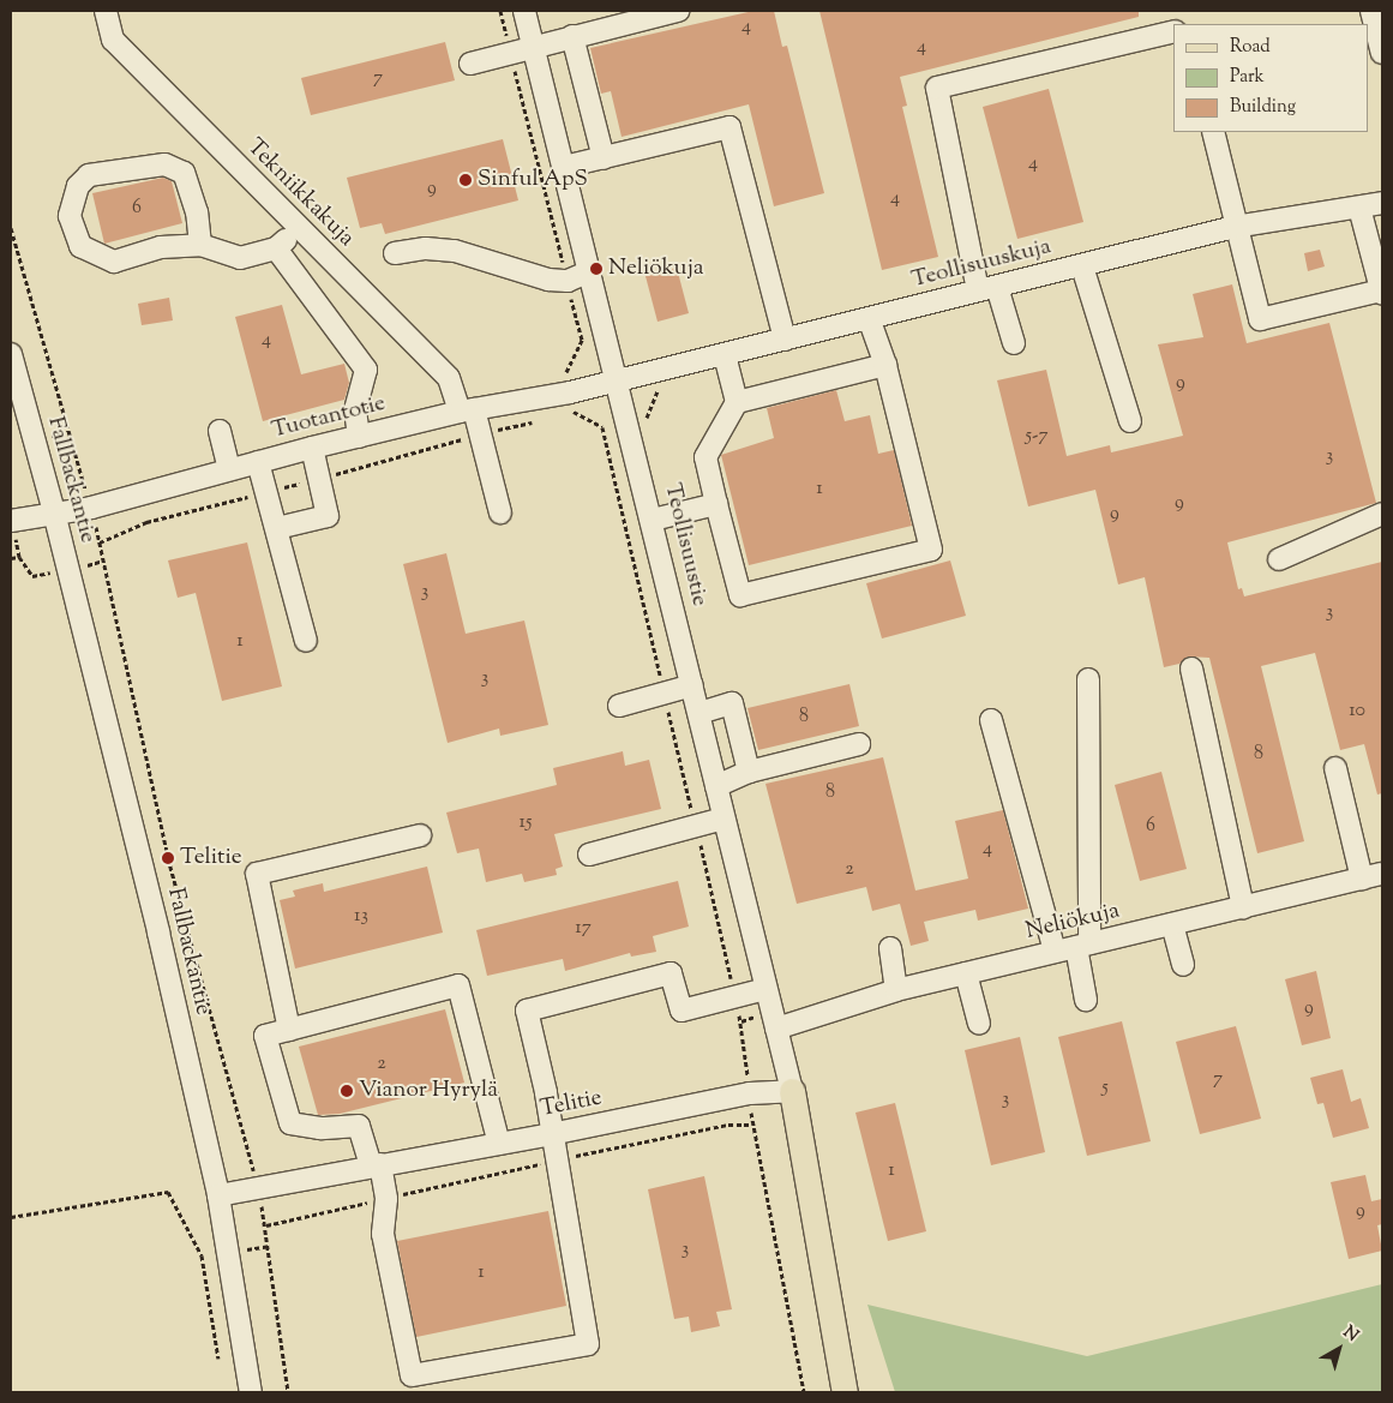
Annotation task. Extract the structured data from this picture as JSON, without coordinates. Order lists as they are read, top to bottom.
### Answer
{
  "streets": {
    "street": [
      "Tekniikkakuja",
      "Teollisuuskuja",
      "Tuotantotie",
      "Fallbackantie",
      "Teollisuustie",
      "Neliökuja",
      "Telitie"
    ]
  },
  "crossings": [
    ["Tekniikkakuja", "Tuotantotie"],
    ["Teollisuuskuja", "Tuotantotie"],
    ["Teollisuuskuja", "Teollisuustie"],
    ["Tuotantotie", "Fallbackantie"],
    ["Tuotantotie", "Teollisuustie"],
    ["Fallbackantie", "Telitie"],
    ["Teollisuustie", "Neliökuja"],
    ["Teollisuustie", "Telitie"]
  ],
  "places": [
    "Sinful ApS",
    "Neliökuja",
    "Telitie",
    "Vianor Hyrylä"
  ],
  "house_numbers": [
    "4",
    "4",
    "7",
    "4",
    "9",
    "4",
    "6",
    "4",
    "9",
    "5-7",
    "3",
    "1",
    "9",
    "9",
    "3",
    "3",
    "1",
    "3",
    "10",
    "8",
    "8",
    "8",
    "15",
    "6",
    "4",
    "2",
    "13",
    "17",
    "9",
    "2",
    "7",
    "5",
    "3",
    "1",
    "9",
    "3",
    "1"
  ],
  "legend": ["Road", "Park", "Building"],
  "north": "top right"
}
